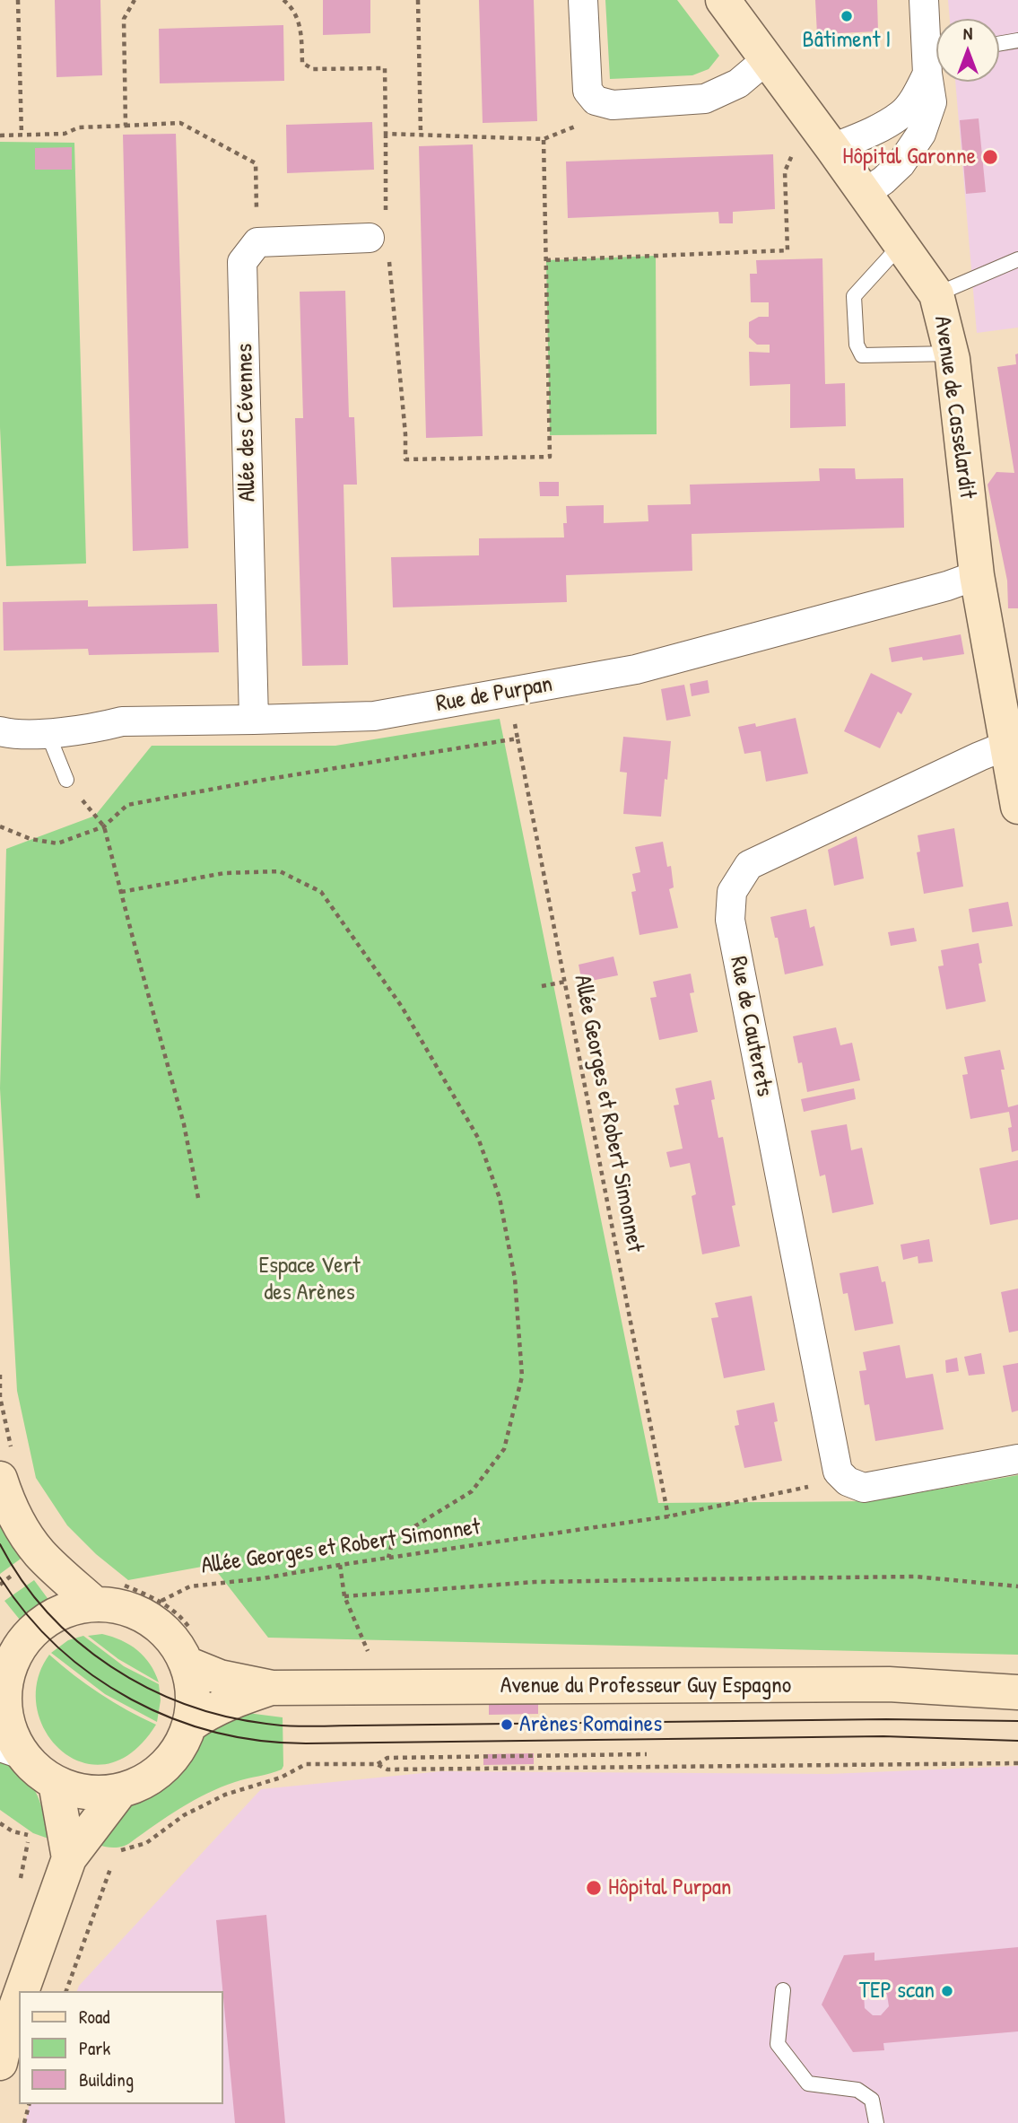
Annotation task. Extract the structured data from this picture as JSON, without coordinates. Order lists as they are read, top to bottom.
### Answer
{
  "streets": {
    "street": [
      "Avenue de Casselardit",
      "Allée des Cévennes",
      "Rue de Purpan",
      "Rue de Cauterets",
      "Avenue du Professeur Guy Espagno"
    ],
    "path": ["Allée Georges et Robert Simonnet"]
  },
  "crossings": [
    ["Avenue de Casselardit", "Rue de Purpan"],
    ["Avenue de Casselardit", "Rue de Cauterets"],
    ["Allée des Cévennes", "Rue de Purpan"]
  ],
  "parks": ["Espace Vert des Arènes"],
  "places": [
    "Bâtiment I",
    "Hôpital Garonne",
    "Arènes Romaines",
    "Hôpital Purpan",
    "TEP scan"
  ],
  "legend": ["Road", "Park", "Building"],
  "north": "top"
}
